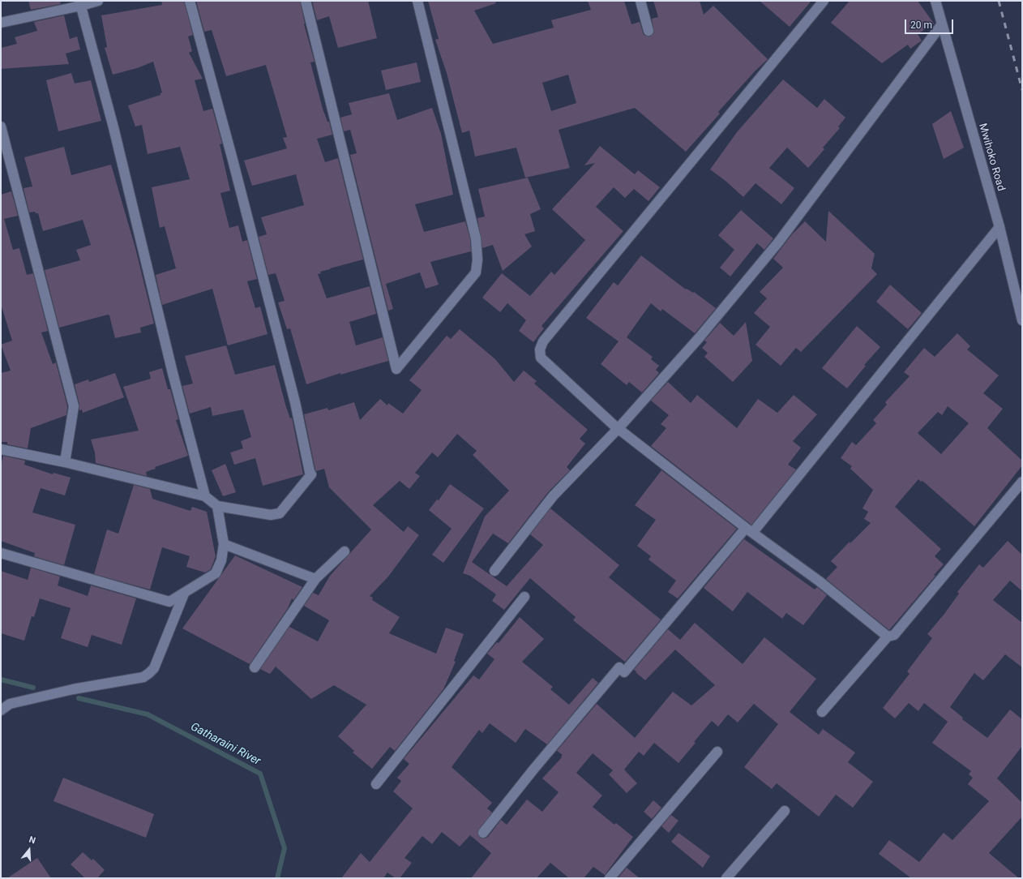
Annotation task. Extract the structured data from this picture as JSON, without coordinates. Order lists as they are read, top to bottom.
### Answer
{
  "streets": {
    "street": ["Mwihoko Road"]
  },
  "water": ["Gatharaini River"],
  "scale_bar": "20 m",
  "north": "top"
}
